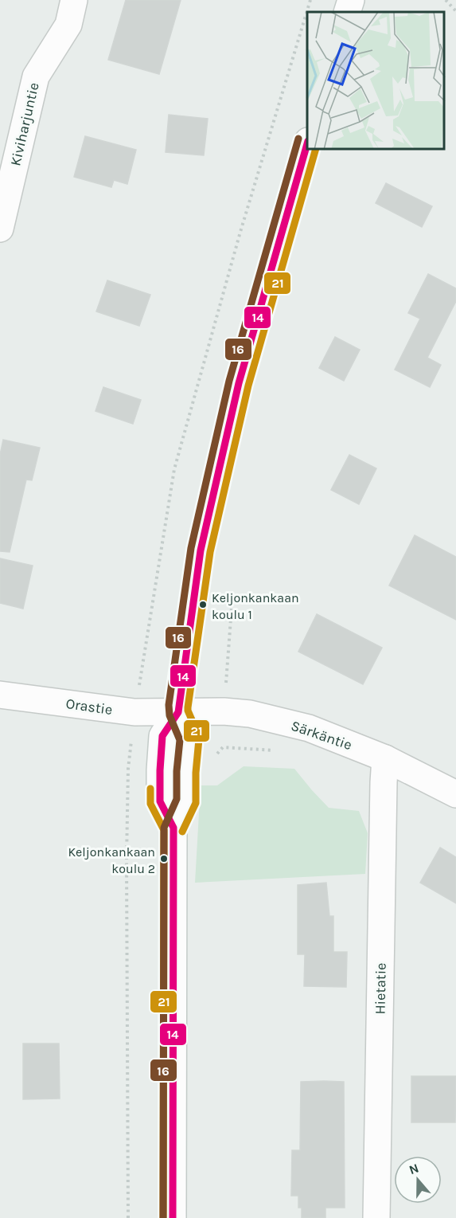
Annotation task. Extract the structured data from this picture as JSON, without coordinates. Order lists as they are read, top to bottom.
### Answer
{
  "streets": {
    "main road": [
      "Kiviharjuntie",
      "Orastie",
      "Särkäntie",
      "Hietatie"
    ]
  },
  "crossings": [
    ["Orastie", "Särkäntie"],
    ["Särkäntie", "Hietatie"]
  ],
  "places": ["Keljonkankaan koulu 1", "Keljonkankaan koulu 2"],
  "lines": ["transit line 16", "transit line 14", "transit line 21"],
  "north": "top"
}
